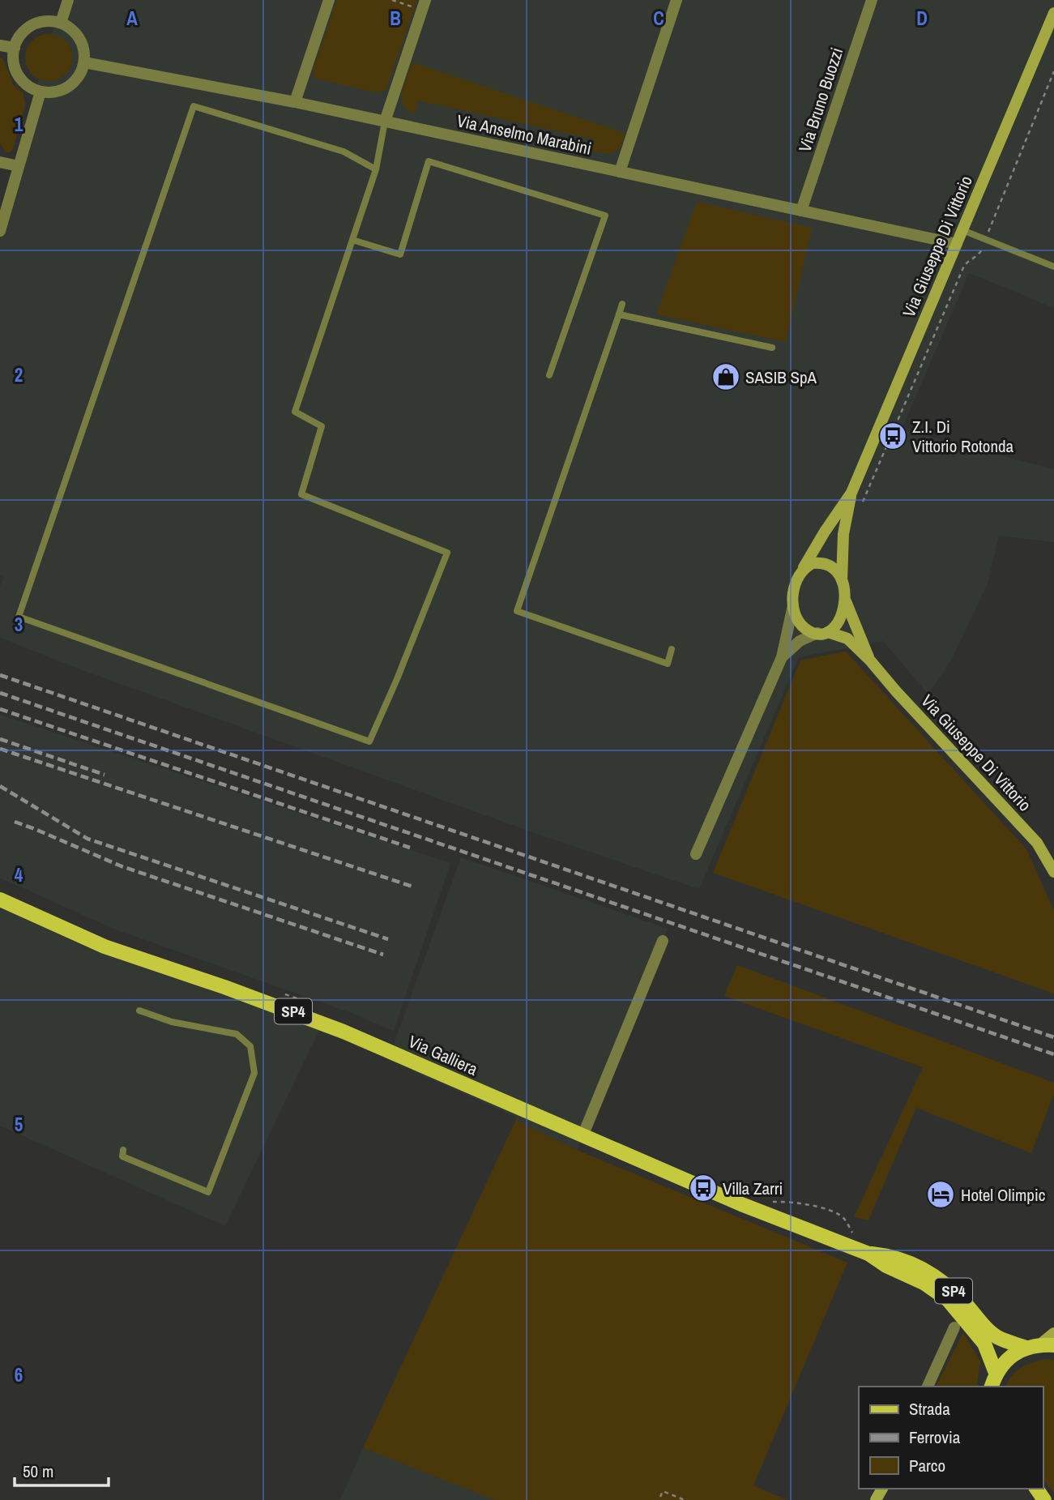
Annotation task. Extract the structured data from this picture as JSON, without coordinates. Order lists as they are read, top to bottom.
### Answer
{
  "streets": {
    "main road": ["SP4", "Via Galliera"],
    "street": ["Via Bruno Buozzi", "Via Anselmo Marabini", "Via Giuseppe Di Vittorio"]
  },
  "crossings": [
    ["Via Bruno Buozzi", "Via Anselmo Marabini"],
    ["Via Anselmo Marabini", "Via Giuseppe Di Vittorio"]
  ],
  "places": {
    "shop": ["SASIB SpA"],
    "bus stop": ["Z.I. Di Vittorio Rotonda", "Villa Zarri"],
    "hotel": ["Hotel Olimpic"]
  },
  "legend": ["Strada", "Ferrovia", "Parco"],
  "scale_bar": "50 m",
  "grid": {
    "columns": [
      "A",
      "B",
      "C",
      "D"
    ],
    "rows": [
      "1",
      "2",
      "3",
      "4",
      "5",
      "6"
    ]
  }
}
